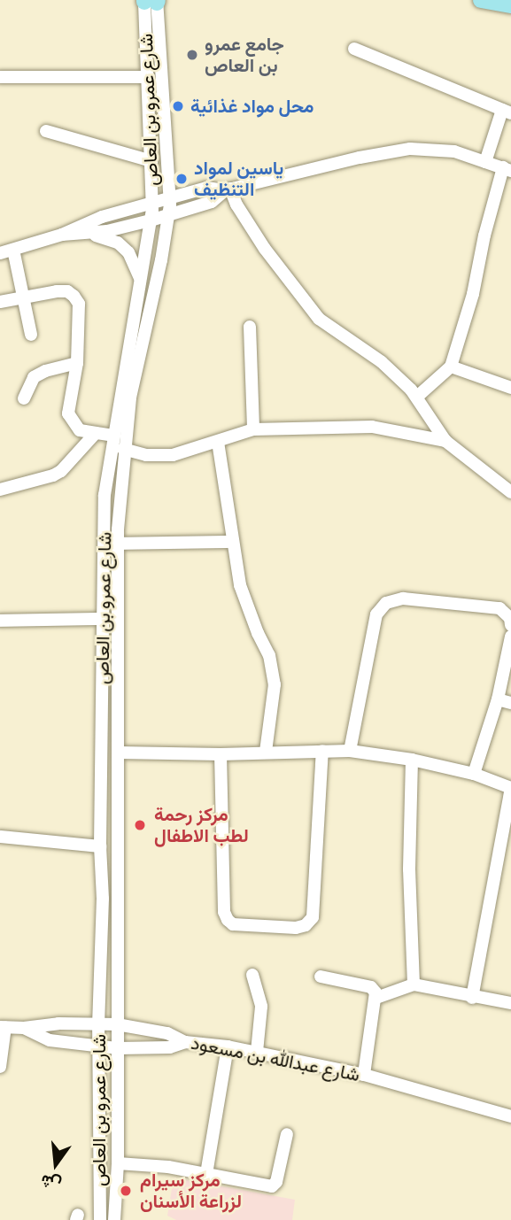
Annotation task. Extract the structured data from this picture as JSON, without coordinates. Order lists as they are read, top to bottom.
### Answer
{
  "streets": {
    "street": ["شارع عمرو بن العاص", "شارع عبدالله بن مسعود"]
  },
  "crossings": [
    ["شارع عمرو بن العاص", "شارع عبدالله بن مسعود"]
  ],
  "places": [
    "جامع عمرو بن العاص",
    "محل مواد غذائية",
    "ياسين لمواد التنظيف",
    "مركز رحمة لطب الاطفال",
    "مركز سيرام لزراعة الأسنان"
  ],
  "north": "bottom"
}
